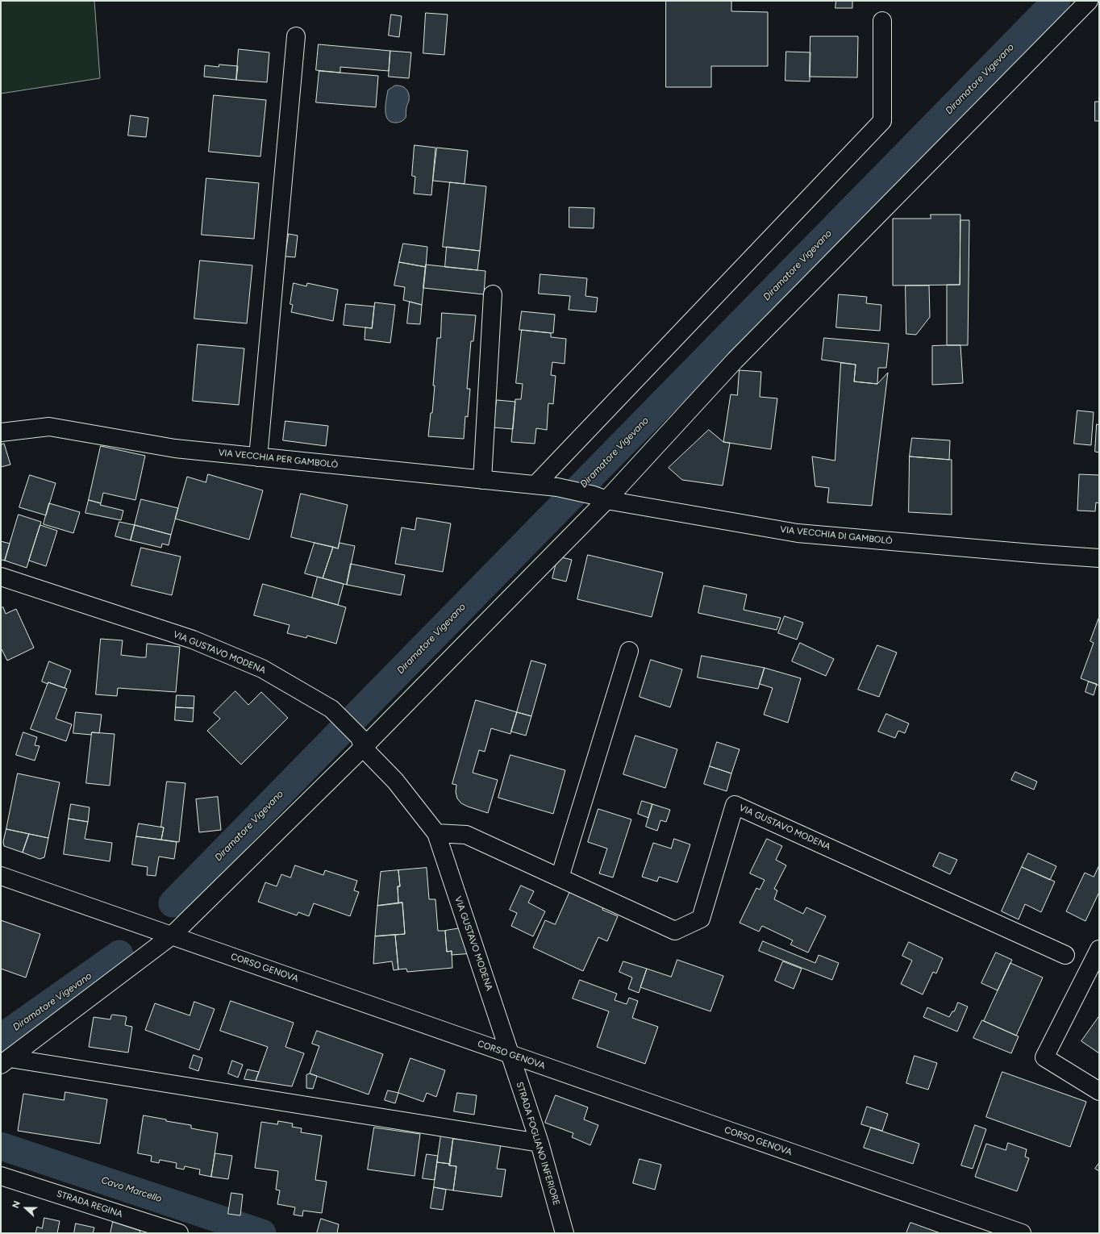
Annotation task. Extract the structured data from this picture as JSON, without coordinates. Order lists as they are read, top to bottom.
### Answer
{
  "streets": {
    "street": [
      "VIA VECCHIA PER GAMBOLÒ",
      "VIA VECCHIA DI GAMBOLÒ",
      "VIA GUSTAVO MODENA",
      "CORSO GENOVA",
      "STRADA FOGLIANO INFERIORE",
      "STRADA REGINA"
    ]
  },
  "crossings": [
    ["VIA VECCHIA PER GAMBOLÒ", "VIA VECCHIA DI GAMBOLÒ"],
    ["VIA GUSTAVO MODENA", "CORSO GENOVA"],
    ["VIA GUSTAVO MODENA", "STRADA FOGLIANO INFERIORE"],
    ["CORSO GENOVA", "STRADA FOGLIANO INFERIORE"]
  ],
  "water": ["Diramatore Vigevano", "Cavo Marcello"],
  "north": "left"
}
